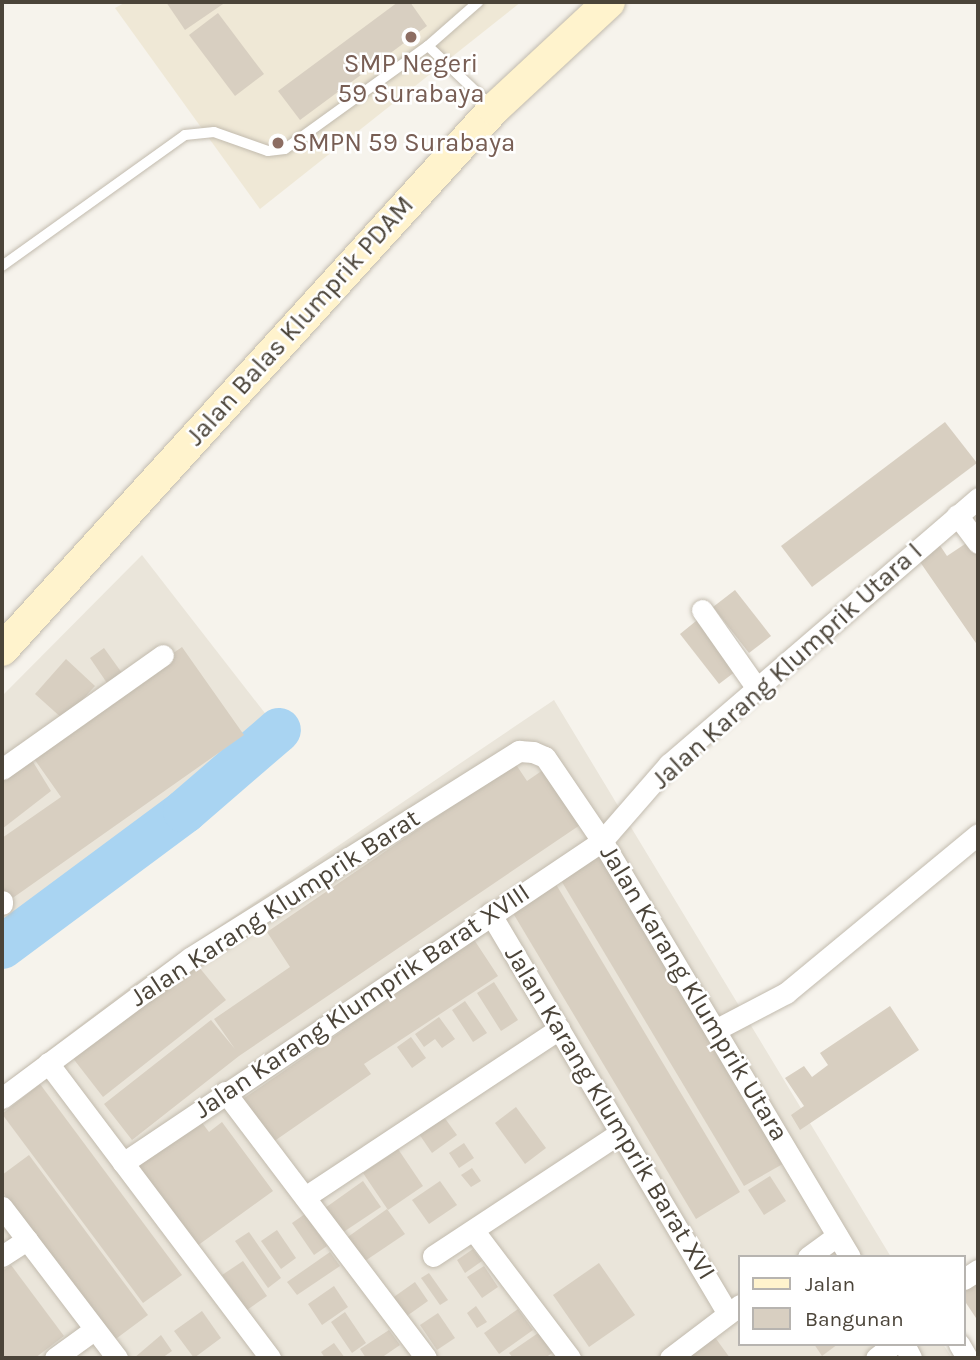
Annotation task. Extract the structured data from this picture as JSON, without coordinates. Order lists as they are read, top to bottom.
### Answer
{
  "streets": {
    "street": [
      "Jalan Balas Klumprik PDAM",
      "Jalan Karang Klumprik Utara I",
      "Jalan Karang Klumprik Barat",
      "Jalan Karang Klumprik Utara",
      "Jalan Karang Klumprik Barat XVIII",
      "Jalan Karang Klumprik Barat XVI"
    ]
  },
  "crossings": [
    ["Jalan Karang Klumprik Utara I", "Jalan Karang Klumprik Utara"],
    ["Jalan Karang Klumprik Utara I", "Jalan Karang Klumprik Barat XVIII"],
    ["Jalan Karang Klumprik Barat", "Jalan Karang Klumprik Utara"],
    ["Jalan Karang Klumprik Utara", "Jalan Karang Klumprik Barat XVIII"],
    ["Jalan Karang Klumprik Barat XVIII", "Jalan Karang Klumprik Barat XVI"]
  ],
  "places": ["SMP Negeri 59 Surabaya", "SMPN 59 Surabaya"],
  "legend": ["Jalan", "Bangunan"]
}
